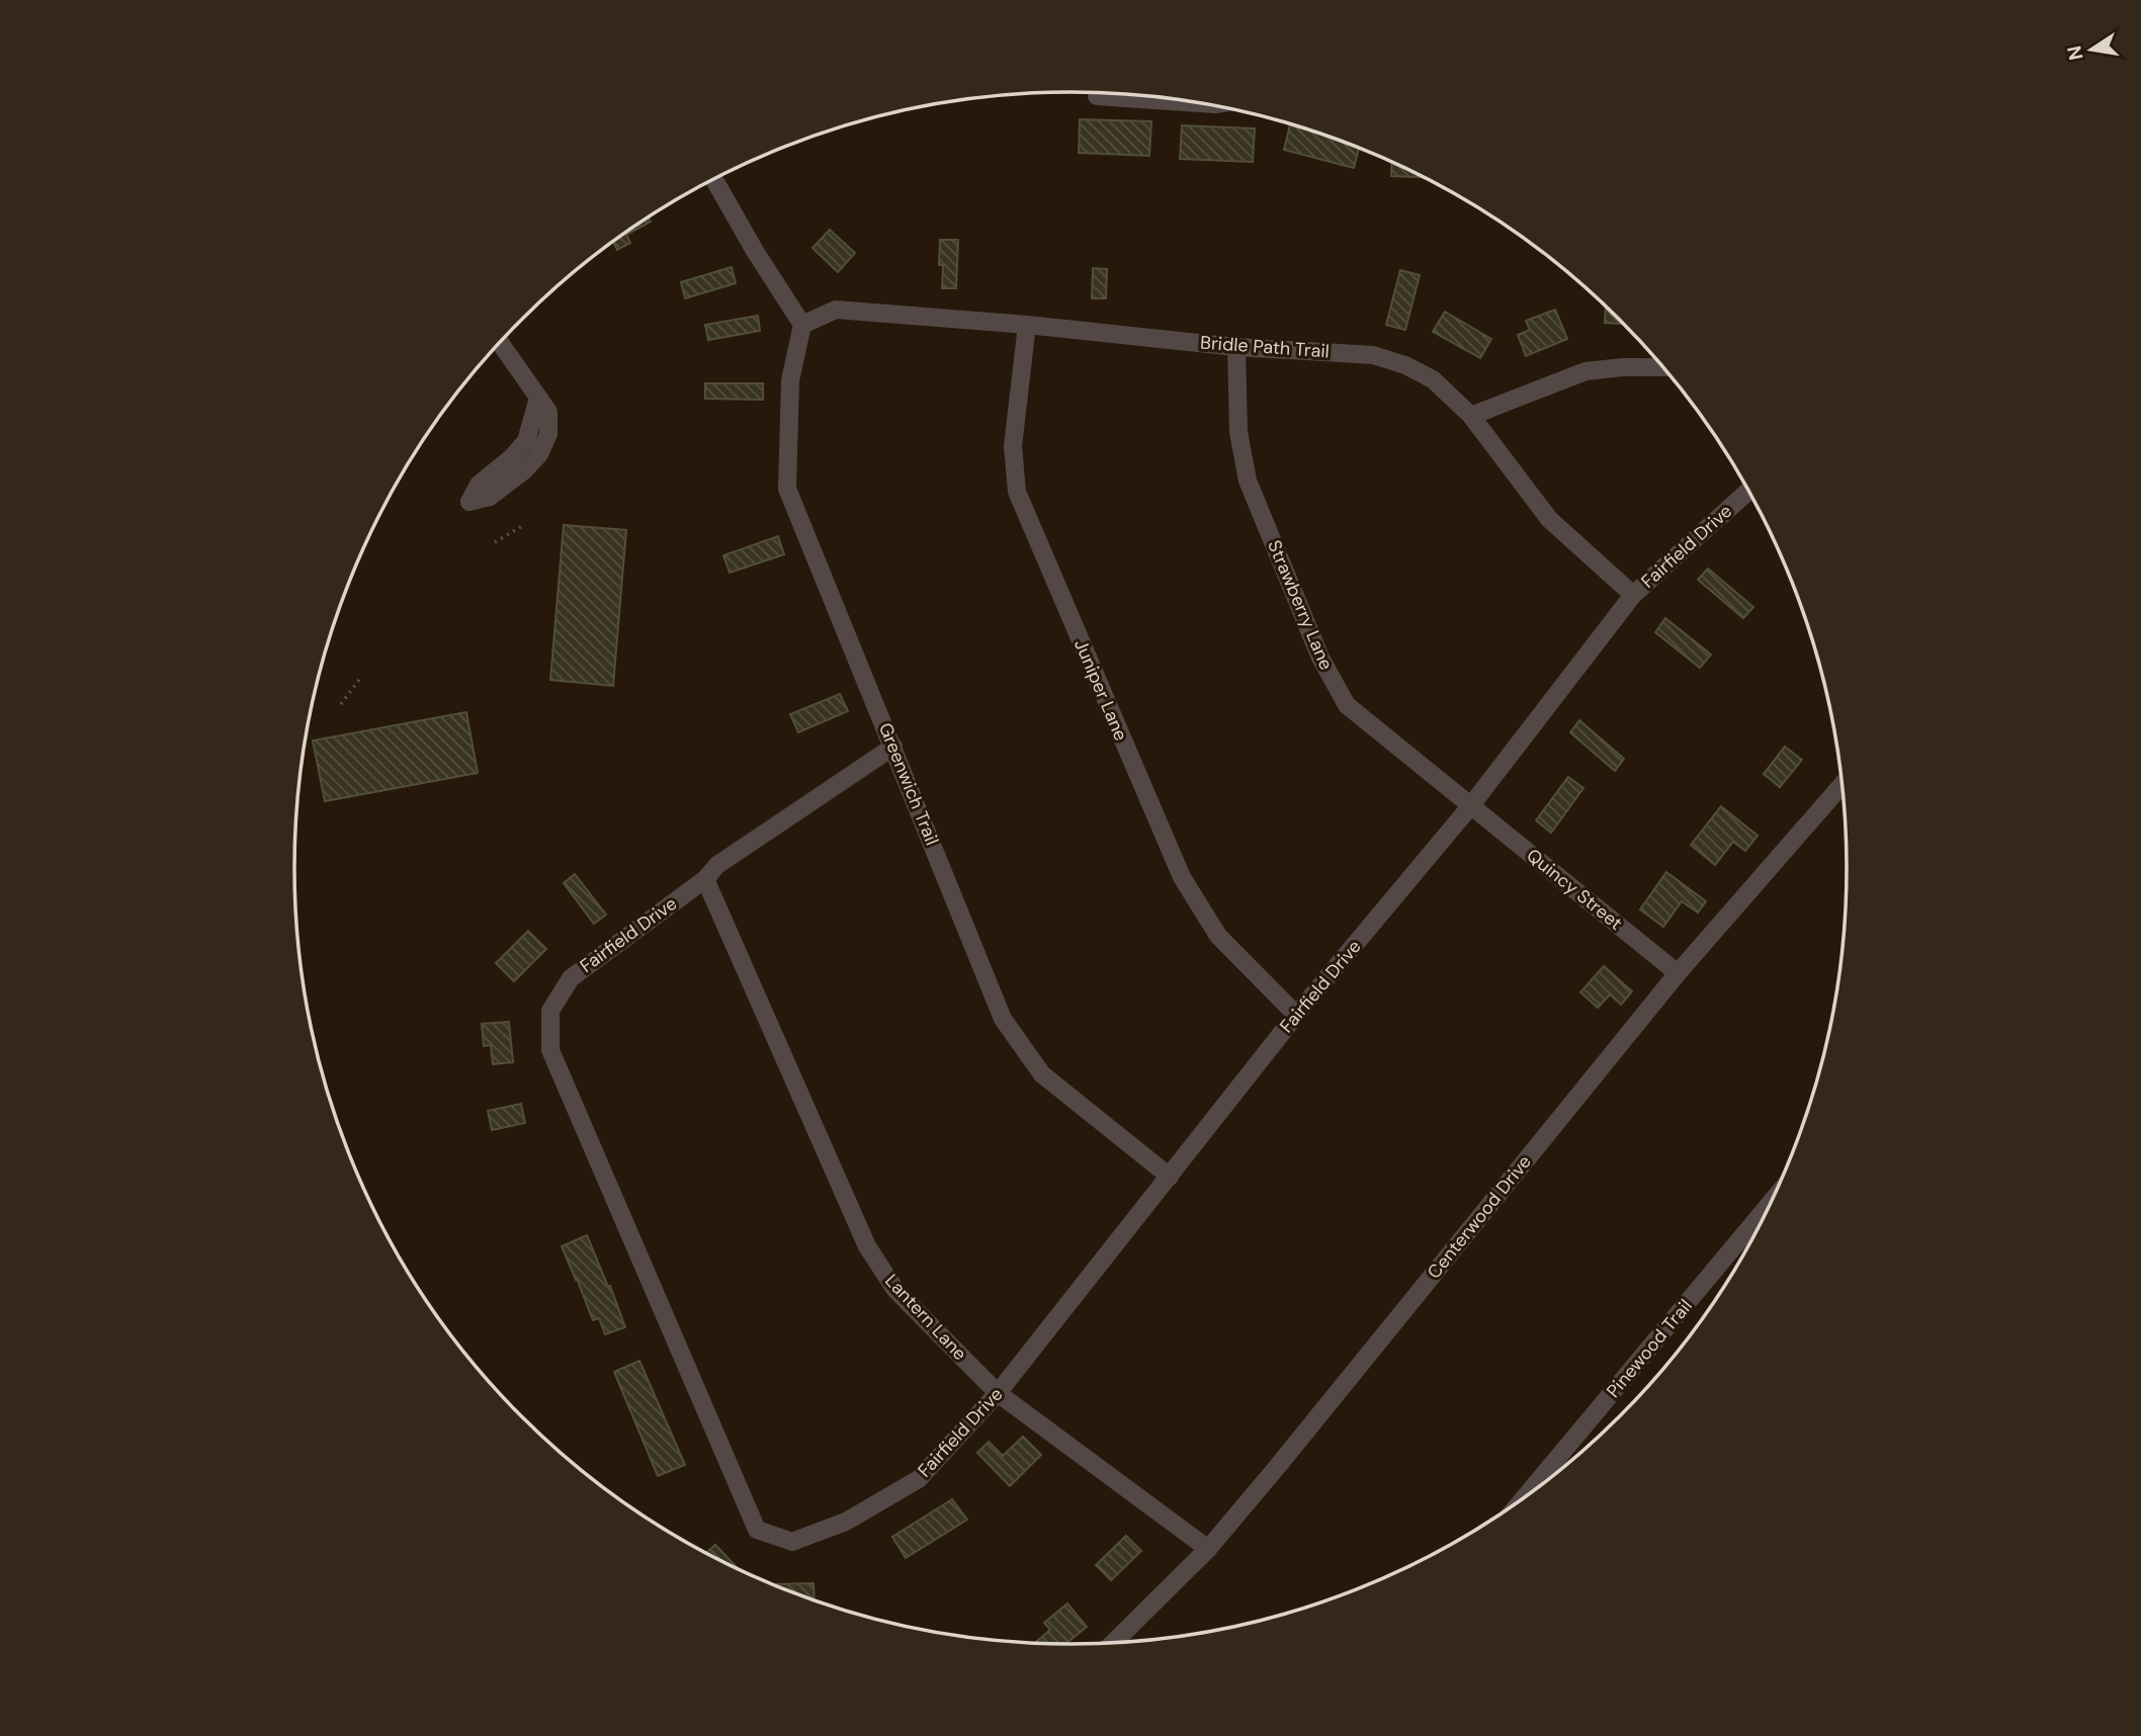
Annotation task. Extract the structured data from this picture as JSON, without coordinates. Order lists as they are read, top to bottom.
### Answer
{
  "streets": {
    "street": [
      "Bridle Path Trail",
      "Fairfield Drive",
      "Strawberry Lane",
      "Juniper Lane",
      "Greenwich Trail",
      "Quincy Street",
      "Centerwood Drive",
      "Lantern Lane",
      "Pinewood Trail"
    ]
  },
  "crossings": [
    ["Bridle Path Trail", "Fairfield Drive"],
    ["Bridle Path Trail", "Strawberry Lane"],
    ["Bridle Path Trail", "Juniper Lane"],
    ["Bridle Path Trail", "Greenwich Trail"],
    ["Fairfield Drive", "Strawberry Lane"],
    ["Fairfield Drive", "Juniper Lane"],
    ["Fairfield Drive", "Greenwich Trail"],
    ["Fairfield Drive", "Quincy Street"],
    ["Fairfield Drive", "Lantern Lane"],
    ["Strawberry Lane", "Quincy Street"],
    ["Quincy Street", "Centerwood Drive"],
    ["Centerwood Drive", "Lantern Lane"]
  ],
  "north": "left"
}
